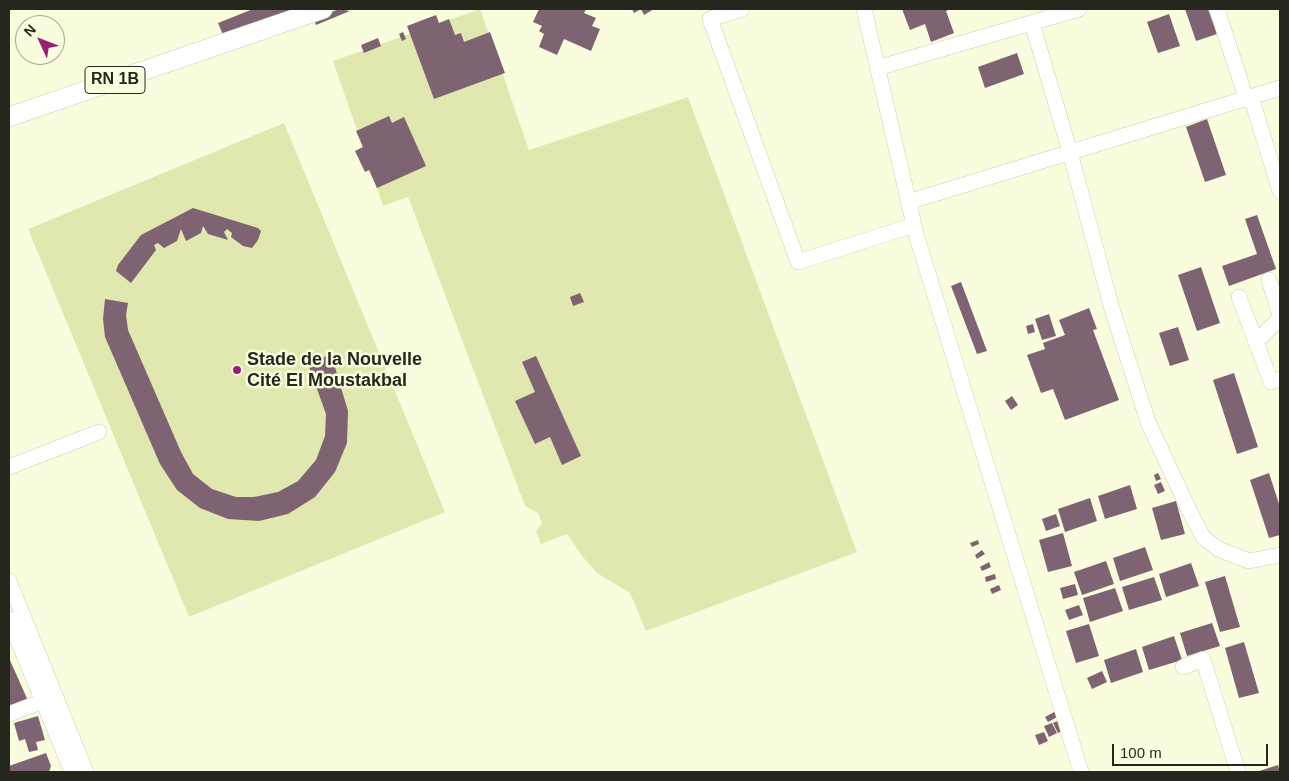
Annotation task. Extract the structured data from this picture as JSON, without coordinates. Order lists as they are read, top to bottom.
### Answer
{
  "streets": {
    "main road": ["RN 1B"]
  },
  "places": ["Stade de la Nouvelle Cité El Moustakbal"],
  "scale_bar": "100 m",
  "north": "top left"
}
